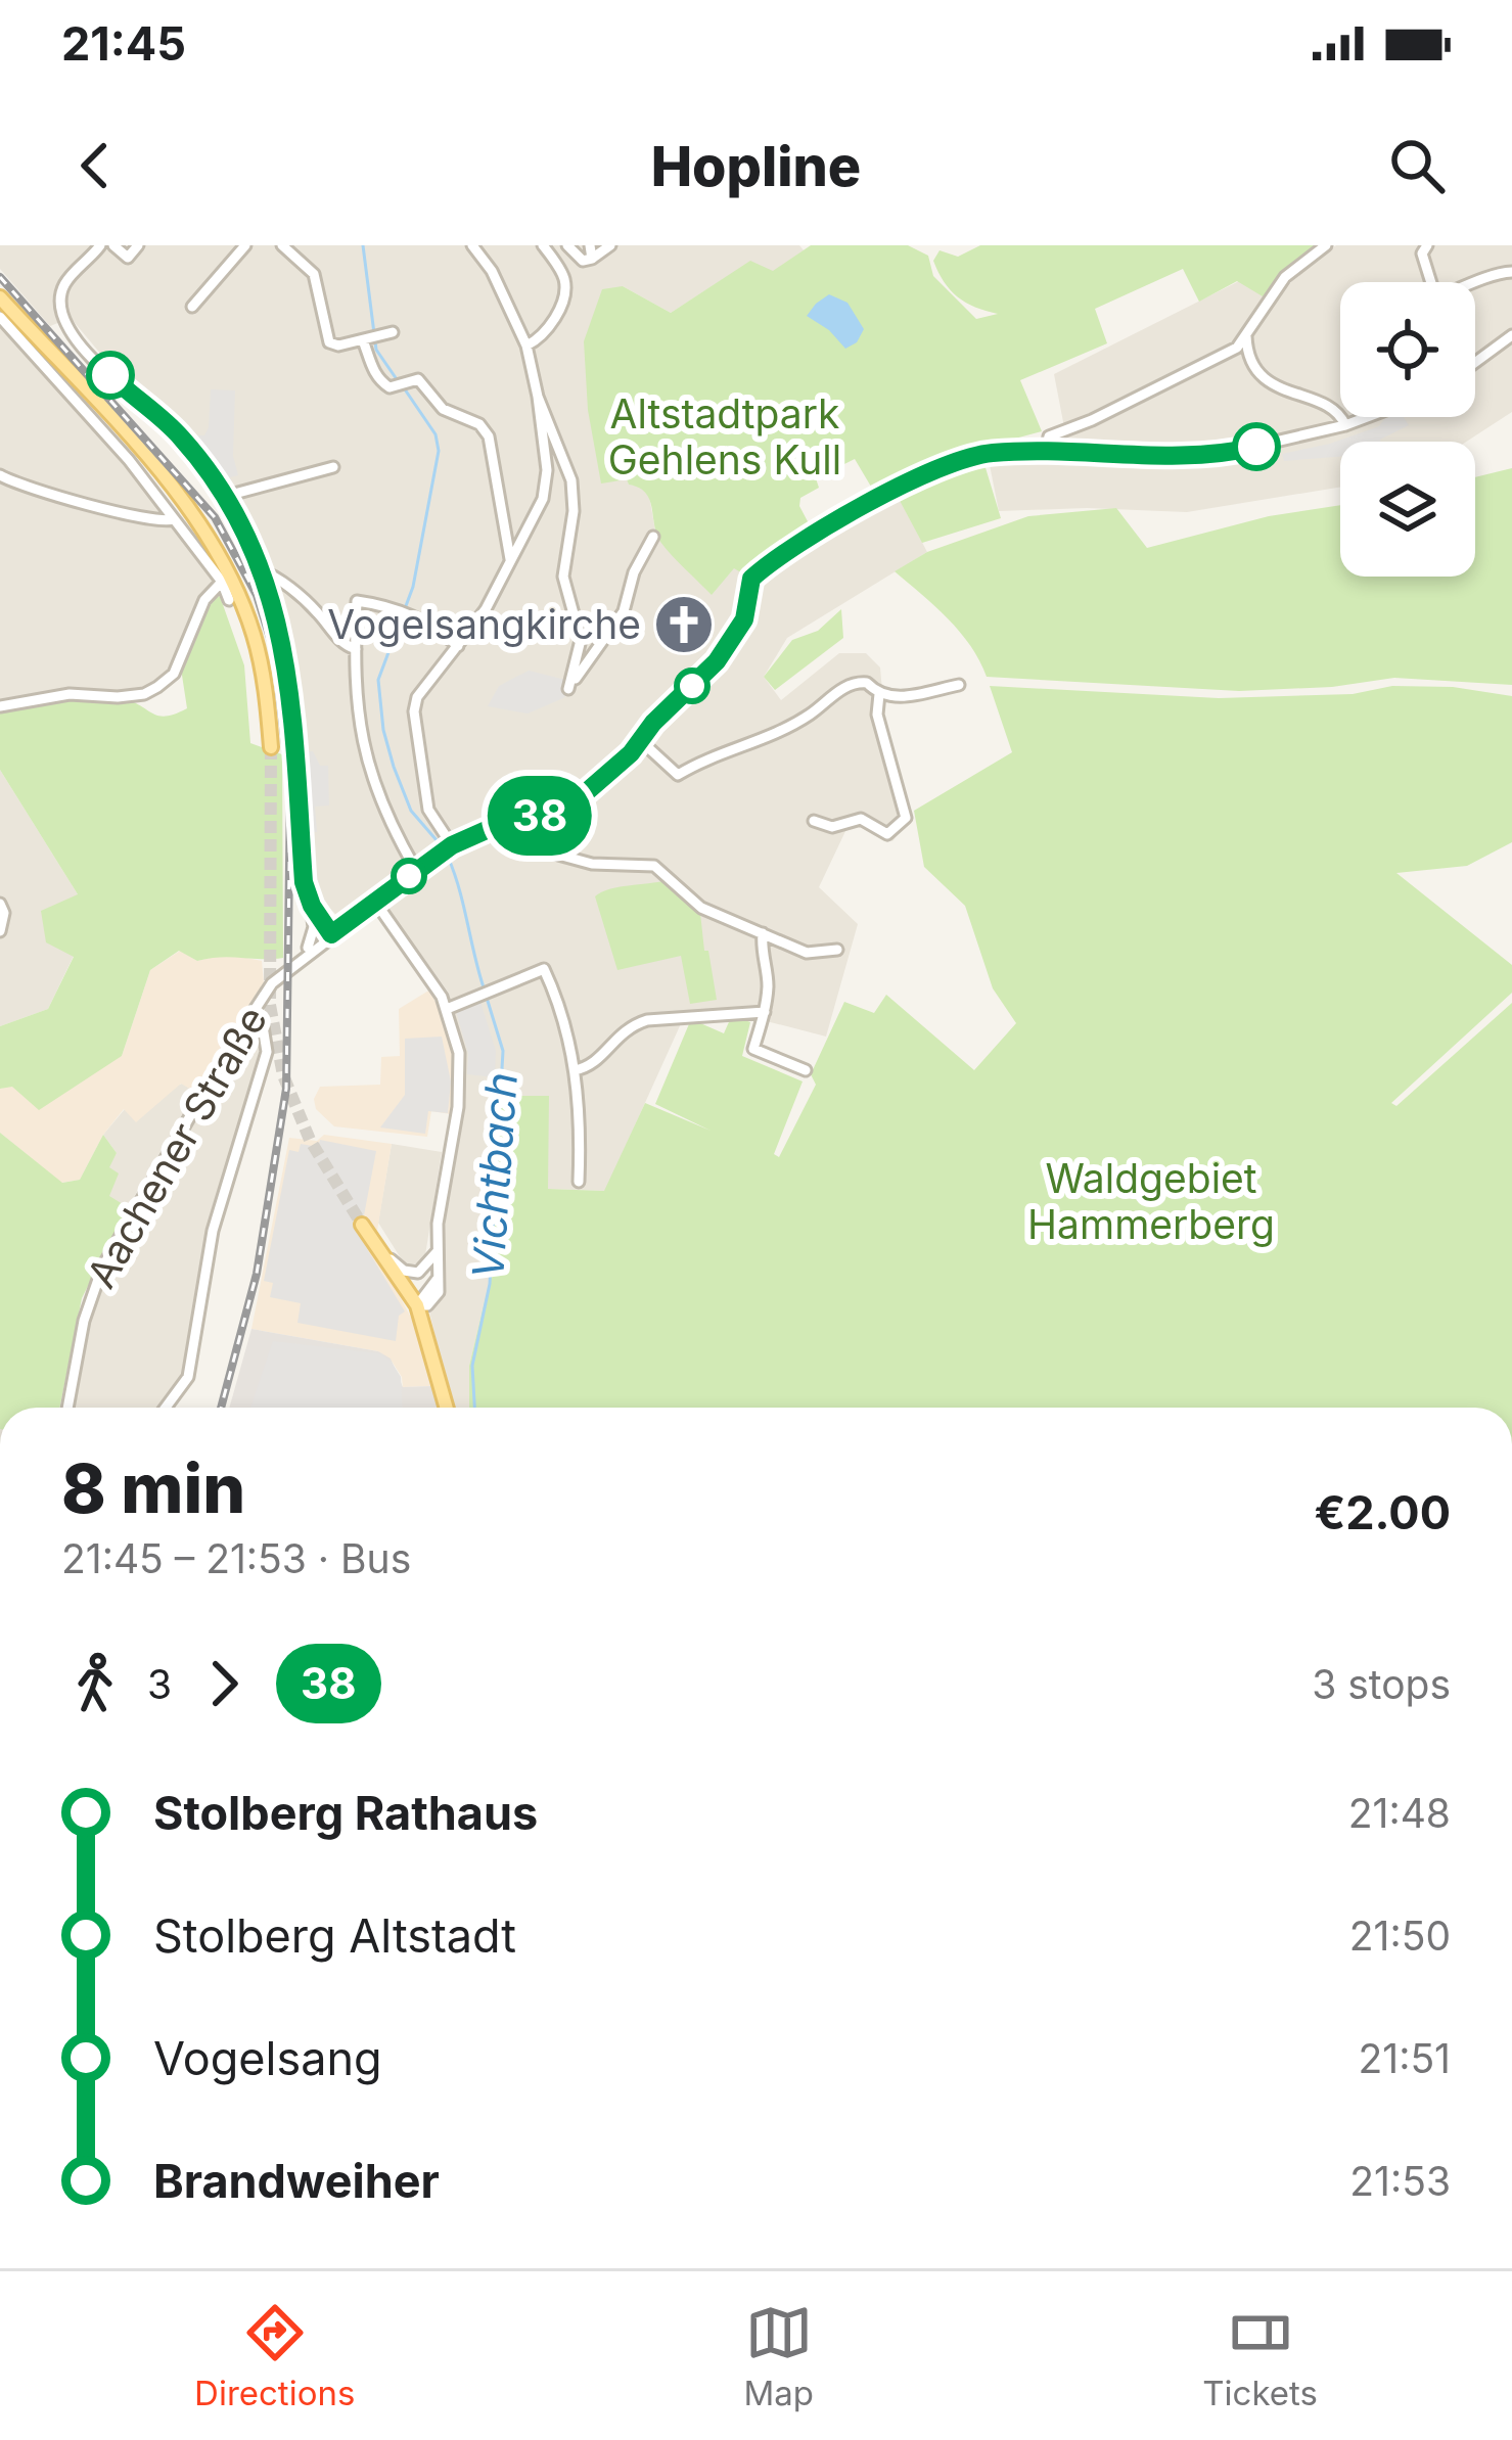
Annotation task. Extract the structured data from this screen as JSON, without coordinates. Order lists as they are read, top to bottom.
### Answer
{
  "streets": {
    "street": ["Aachener Straße"]
  },
  "water": ["Vichtbach"],
  "parks": ["Altstadtpark Gehlens Kull", "Waldgebiet Hammerberg"],
  "places": {
    "church": ["Vogelsangkirche"]
  },
  "lines": ["bus line 38"],
  "page": {
    "status": "21:45",
    "header": "Hopline",
    "on_map": "38",
    "heading": ["8 min", "21:45 – 21:53 · Bus", "€2.00"],
    "legs": ["3", "38", "3 stops"],
    "list": [
      {
        "name": "Stolberg Rathaus",
        "value": "21:48"
      },
      {
        "name": "Stolberg Altstadt",
        "value": "21:50"
      },
      {
        "name": "Vogelsang",
        "value": "21:51"
      },
      {
        "name": "Brandweiher",
        "value": "21:53"
      }
    ],
    "tabs": ["Directions", "Map", "Tickets"]
  }
}
